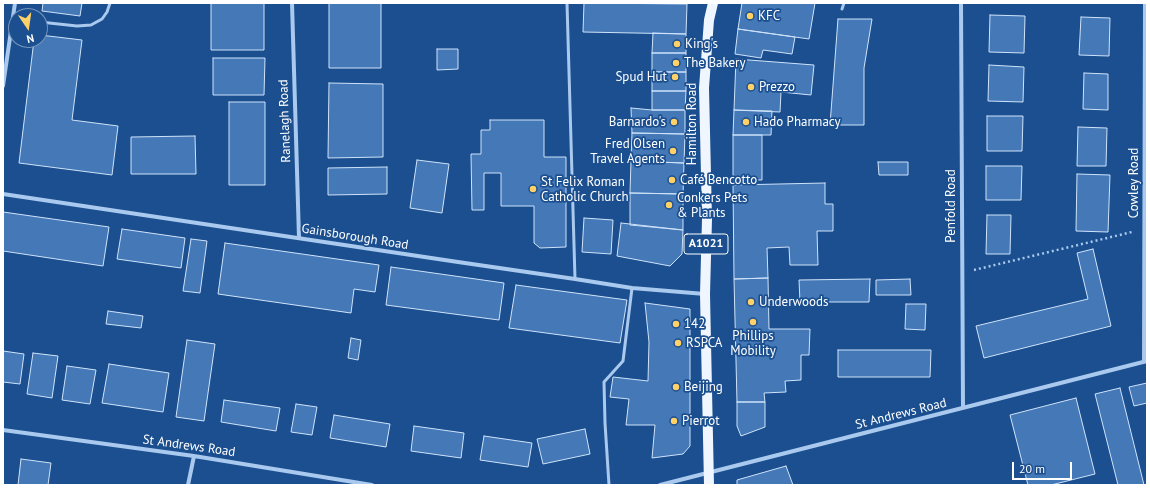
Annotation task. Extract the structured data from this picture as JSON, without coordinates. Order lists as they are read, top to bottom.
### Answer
{
  "streets": {
    "main road": ["Hamilton Road", "A1021"],
    "street": [
      "Ranelagh Road",
      "Cowley Road",
      "Penfold Road",
      "Gainsborough Road",
      "St Andrews Road"
    ]
  },
  "crossings": [
    ["Ranelagh Road", "Gainsborough Road"],
    ["Hamilton Road", "Gainsborough Road"],
    ["Hamilton Road", "St Andrews Road"],
    ["Cowley Road", "St Andrews Road"],
    ["Penfold Road", "St Andrews Road"]
  ],
  "places": [
    "KFC",
    "King's",
    "The Bakery",
    "Spud Hut",
    "Prezzo",
    "Barnardo's",
    "Hado Pharmacy",
    "Fred Olsen Travel Agents",
    "Café Bencotto",
    "St Felix Roman Catholic Church",
    "Conkers Pets & Plants",
    "Underwoods",
    "Phillips Mobility",
    "142",
    "RSPCA",
    "Beijing",
    "Pierrot"
  ],
  "scale_bar": "20 m",
  "north": "bottom"
}
